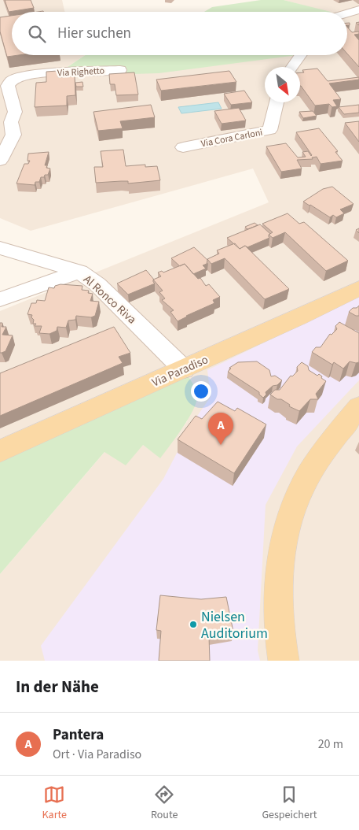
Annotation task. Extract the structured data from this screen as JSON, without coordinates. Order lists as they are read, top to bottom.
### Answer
{
  "streets": {
    "main road": ["Via Paradiso"],
    "street": ["Via Righetto", "Via Cora Carloni", "Al Ronco Riva"]
  },
  "crossings": [
    ["Al Ronco Riva", "Via Paradiso"]
  ],
  "places": ["Nielsen Auditorium"],
  "north": "bottom right",
  "page": {
    "search": "Hier suchen",
    "pins": "A",
    "heading": "In der Nähe",
    "list": [
      {
        "mark": "A",
        "name": "Pantera",
        "note": "Ort · Via Paradiso",
        "value": "20 m"
      }
    ],
    "nav": ["Karte", "Route", "Gespeichert"]
  }
}
